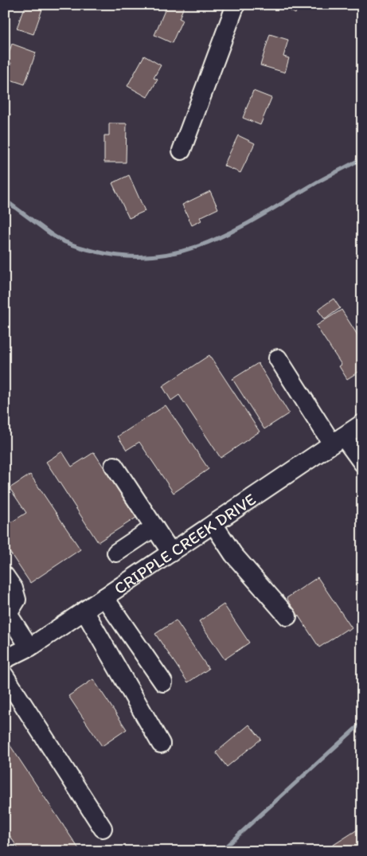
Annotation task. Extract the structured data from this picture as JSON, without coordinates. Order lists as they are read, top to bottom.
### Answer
{
  "streets": {
    "street": ["CRIPPLE CREEK DRIVE"]
  }
}
